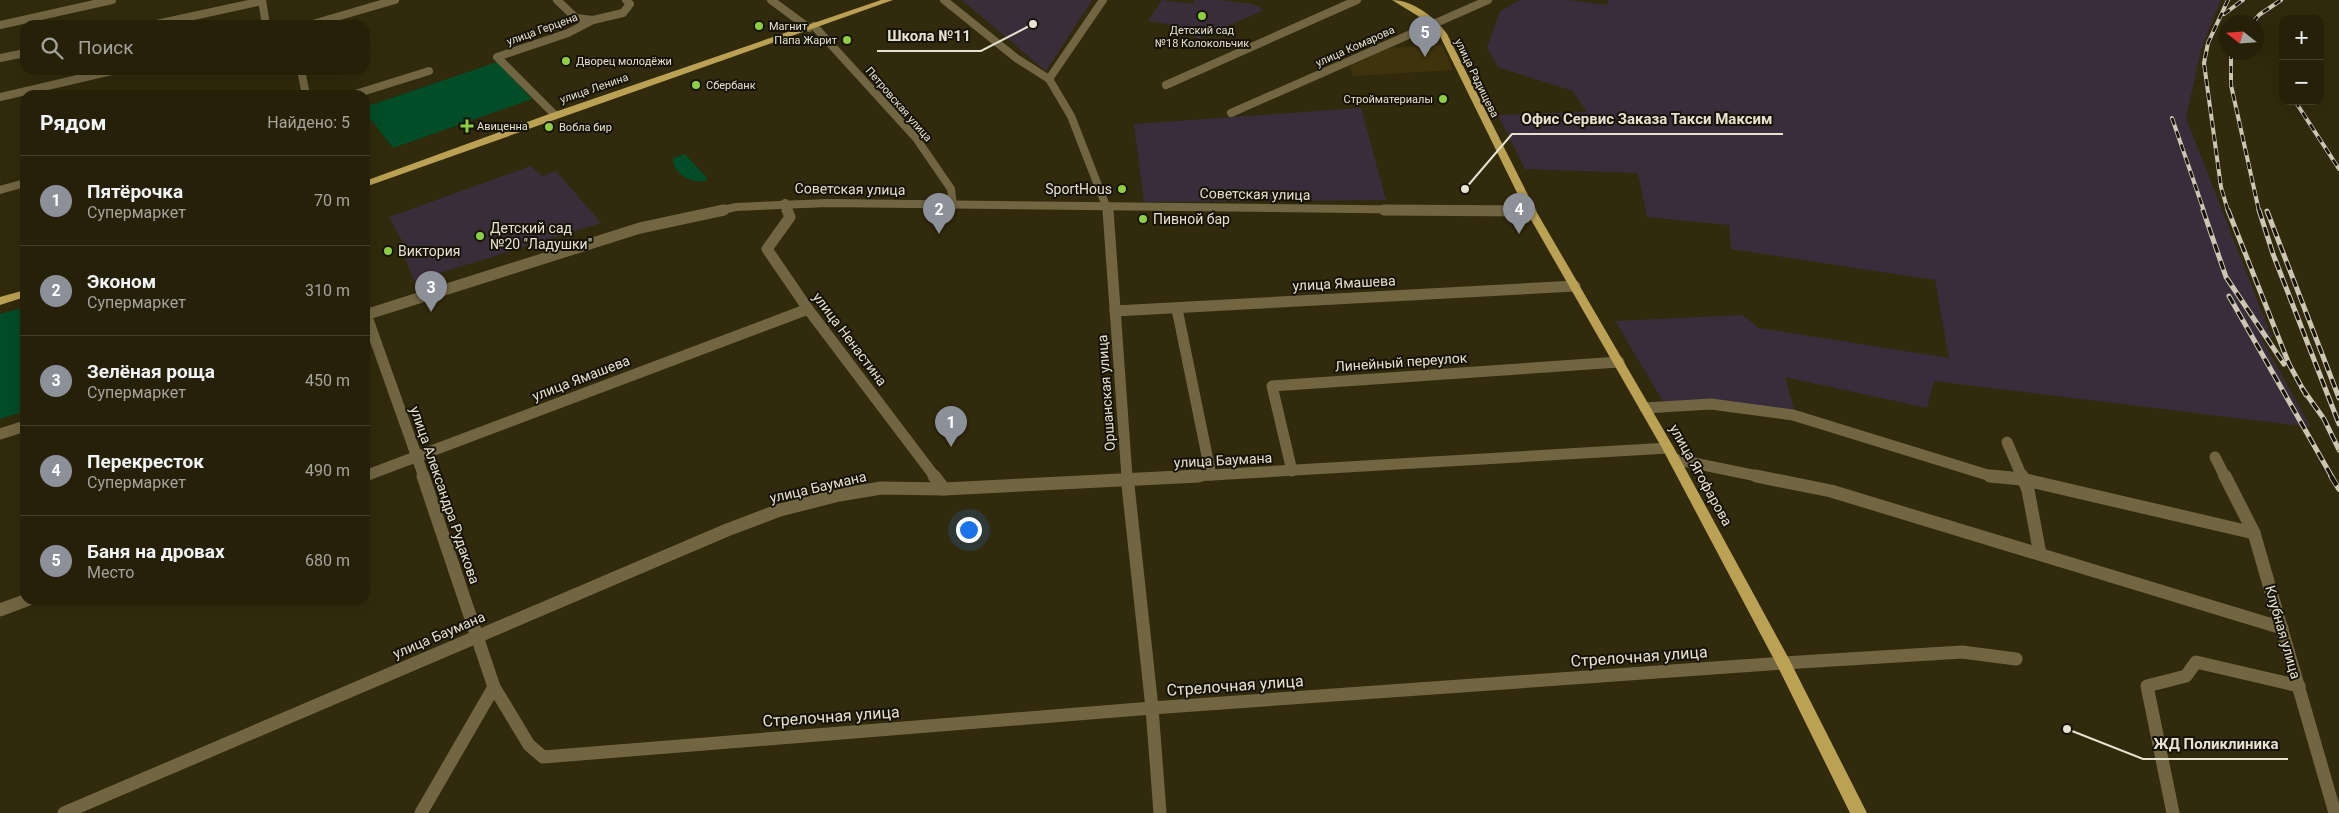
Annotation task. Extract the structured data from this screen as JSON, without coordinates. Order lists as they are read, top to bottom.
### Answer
{
  "streets": {
    "main road": ["улица Радищева", "улица Ленина", "улица Ягофарова"],
    "street": [
      "улица Герцена",
      "улица Комарова",
      "Петровская улица",
      "Советская улица",
      "улица Ямашева",
      "улица Ненастина",
      "Линейный переулок",
      "Оршанская улица",
      "улица Баумана",
      "улица Александра Рудакова",
      "Клубная улица",
      "Стрелочная улица"
    ]
  },
  "crossings": [
    ["улица Герцена", "улица Ленина"],
    ["улица Комарова", "улица Радищева"],
    ["улица Радищева", "улица Ягофарова"],
    ["улица Ленина", "Петровская улица"],
    ["Петровская улица", "Советская улица"],
    ["Советская улица", "улица Ненастина"],
    ["Советская улица", "Оршанская улица"],
    ["Советская улица", "улица Ягофарова"],
    ["улица Ямашева", "улица Ненастина"],
    ["улица Ямашева", "Оршанская улица"],
    ["улица Ямашева", "улица Ягофарова"],
    ["улица Ямашева", "улица Александра Рудакова"],
    ["улица Ненастина", "улица Баумана"],
    ["Линейный переулок", "улица Баумана"],
    ["Линейный переулок", "улица Ягофарова"],
    ["Оршанская улица", "улица Баумана"],
    ["Оршанская улица", "Стрелочная улица"],
    ["улица Баумана", "улица Ягофарова"],
    ["улица Баумана", "улица Александра Рудакова"],
    ["улица Баумана", "Клубная улица"],
    ["улица Ягофарова", "Стрелочная улица"],
    ["улица Александра Рудакова", "Стрелочная улица"]
  ],
  "places": {
    "other": [
      "Детский сад №18 Колокольчик",
      "Школа №11",
      "Магнит",
      "Папа Жарит",
      "Дворец молодёжи",
      "Сбербанк",
      "Стройматериалы",
      "Вобла бир",
      "SportHous",
      "Офис Сервис Заказа Такси Максим",
      "Пивной бар",
      "Детский сад №20 \"Ладушки\"",
      "Виктория",
      "ЖД Поликлиника"
    ],
    "health": ["Авиценна"]
  },
  "north": "left",
  "page": {
    "map_buttons": ["+", "−"],
    "pins": [
      "5",
      "2",
      "4",
      "3",
      "1"
    ],
    "search": "Поиск",
    "heading": ["Рядом", "Найдено: 5"],
    "list": [
      {
        "mark": "1",
        "name": "Пятёрочка",
        "note": "Супермаркет",
        "value": "70 m"
      },
      {
        "mark": "2",
        "name": "Эконом",
        "note": "Супермаркет",
        "value": "310 m"
      },
      {
        "mark": "3",
        "name": "Зелёная роща",
        "note": "Супермаркет",
        "value": "450 m"
      },
      {
        "mark": "4",
        "name": "Перекресток",
        "note": "Супермаркет",
        "value": "490 m"
      },
      {
        "mark": "5",
        "name": "Баня на дровах",
        "note": "Место",
        "value": "680 m"
      }
    ]
  }
}
